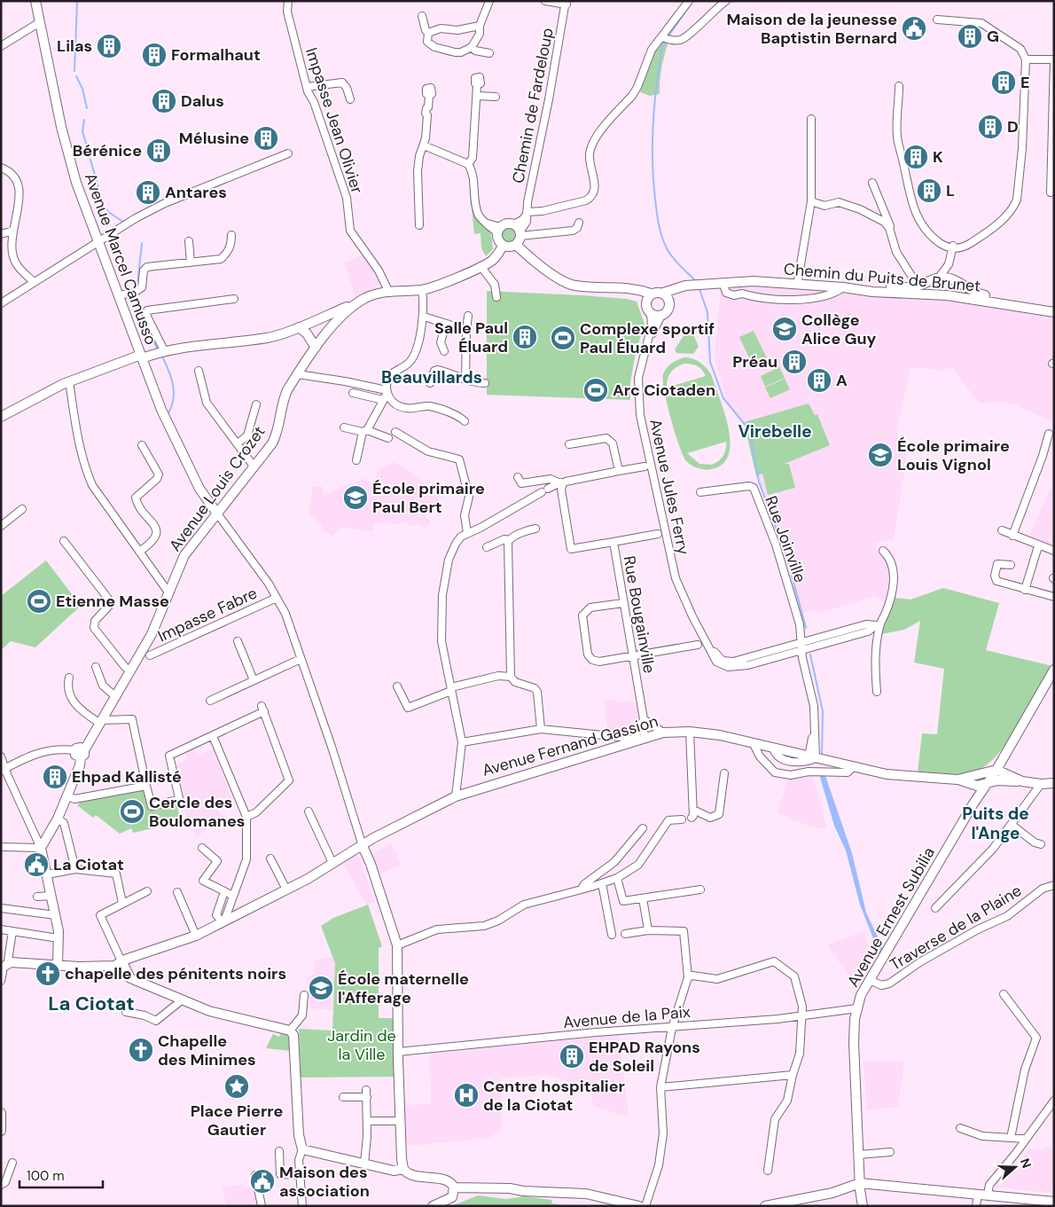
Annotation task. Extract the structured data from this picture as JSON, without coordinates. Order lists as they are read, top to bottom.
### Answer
{
  "streets": {
    "street": [
      "Chemin de Fardeloup",
      "Impasse Jean Olivier",
      "Avenue Marcel Camusso",
      "Chemin du Puits de Brunet",
      "Avenue Jules Ferry",
      "Avenue Louis Crozet",
      "Rue Joinville",
      "Impasse Fabre",
      "Rue Bougainville",
      "Avenue Fernand Gassion",
      "Avenue Ernest Subilia",
      "Traverse de la Plaine",
      "Avenue de la Paix"
    ]
  },
  "crossings": [
    ["Impasse Jean Olivier", "Avenue Louis Crozet"],
    ["Avenue Marcel Camusso", "Avenue Louis Crozet"],
    ["Chemin du Puits de Brunet", "Avenue Jules Ferry"],
    ["Avenue Jules Ferry", "Rue Joinville"],
    ["Rue Joinville", "Avenue Fernand Gassion"],
    ["Rue Bougainville", "Avenue Fernand Gassion"],
    ["Avenue Fernand Gassion", "Avenue Ernest Subilia"],
    ["Avenue Ernest Subilia", "Traverse de la Plaine"],
    ["Avenue Ernest Subilia", "Avenue de la Paix"]
  ],
  "districts": [
    "Beauvillards",
    "Virebelle",
    "Puits de l'Ange",
    "La Ciotat"
  ],
  "parks": ["Jardin de la Ville"],
  "places": {
    "public building": ["Maison de la jeunesse Baptistin Bernard", "La Ciotat", "Maison des association"],
    "building": [
      "G",
      "Lilas",
      "Formalhaut",
      "E",
      "Dalus",
      "D",
      "Mélusine",
      "Bérénice",
      "K",
      "L",
      "Antares",
      "Salle Paul Éluard",
      "Préau",
      "A",
      "Ehpad Kallisté",
      "EHPAD Rayons de Soleil"
    ],
    "school or university": [
      "Collège Alice Guy",
      "École primaire Louis Vignol",
      "École primaire Paul Bert",
      "École maternelle l'Afferage"
    ],
    "sports": [
      "Complexe sportif Paul Éluard",
      "Arc Ciotaden",
      "Etienne Masse",
      "Cercle des Boulomanes"
    ],
    "church": ["chapelle des pénitents noirs", "Chapelle des Minimes"],
    "place": ["Place Pierre Gautier"],
    "hospital": ["Centre hospitalier de la Ciotat"]
  },
  "scale_bar": "100 m",
  "north": "right"
}
